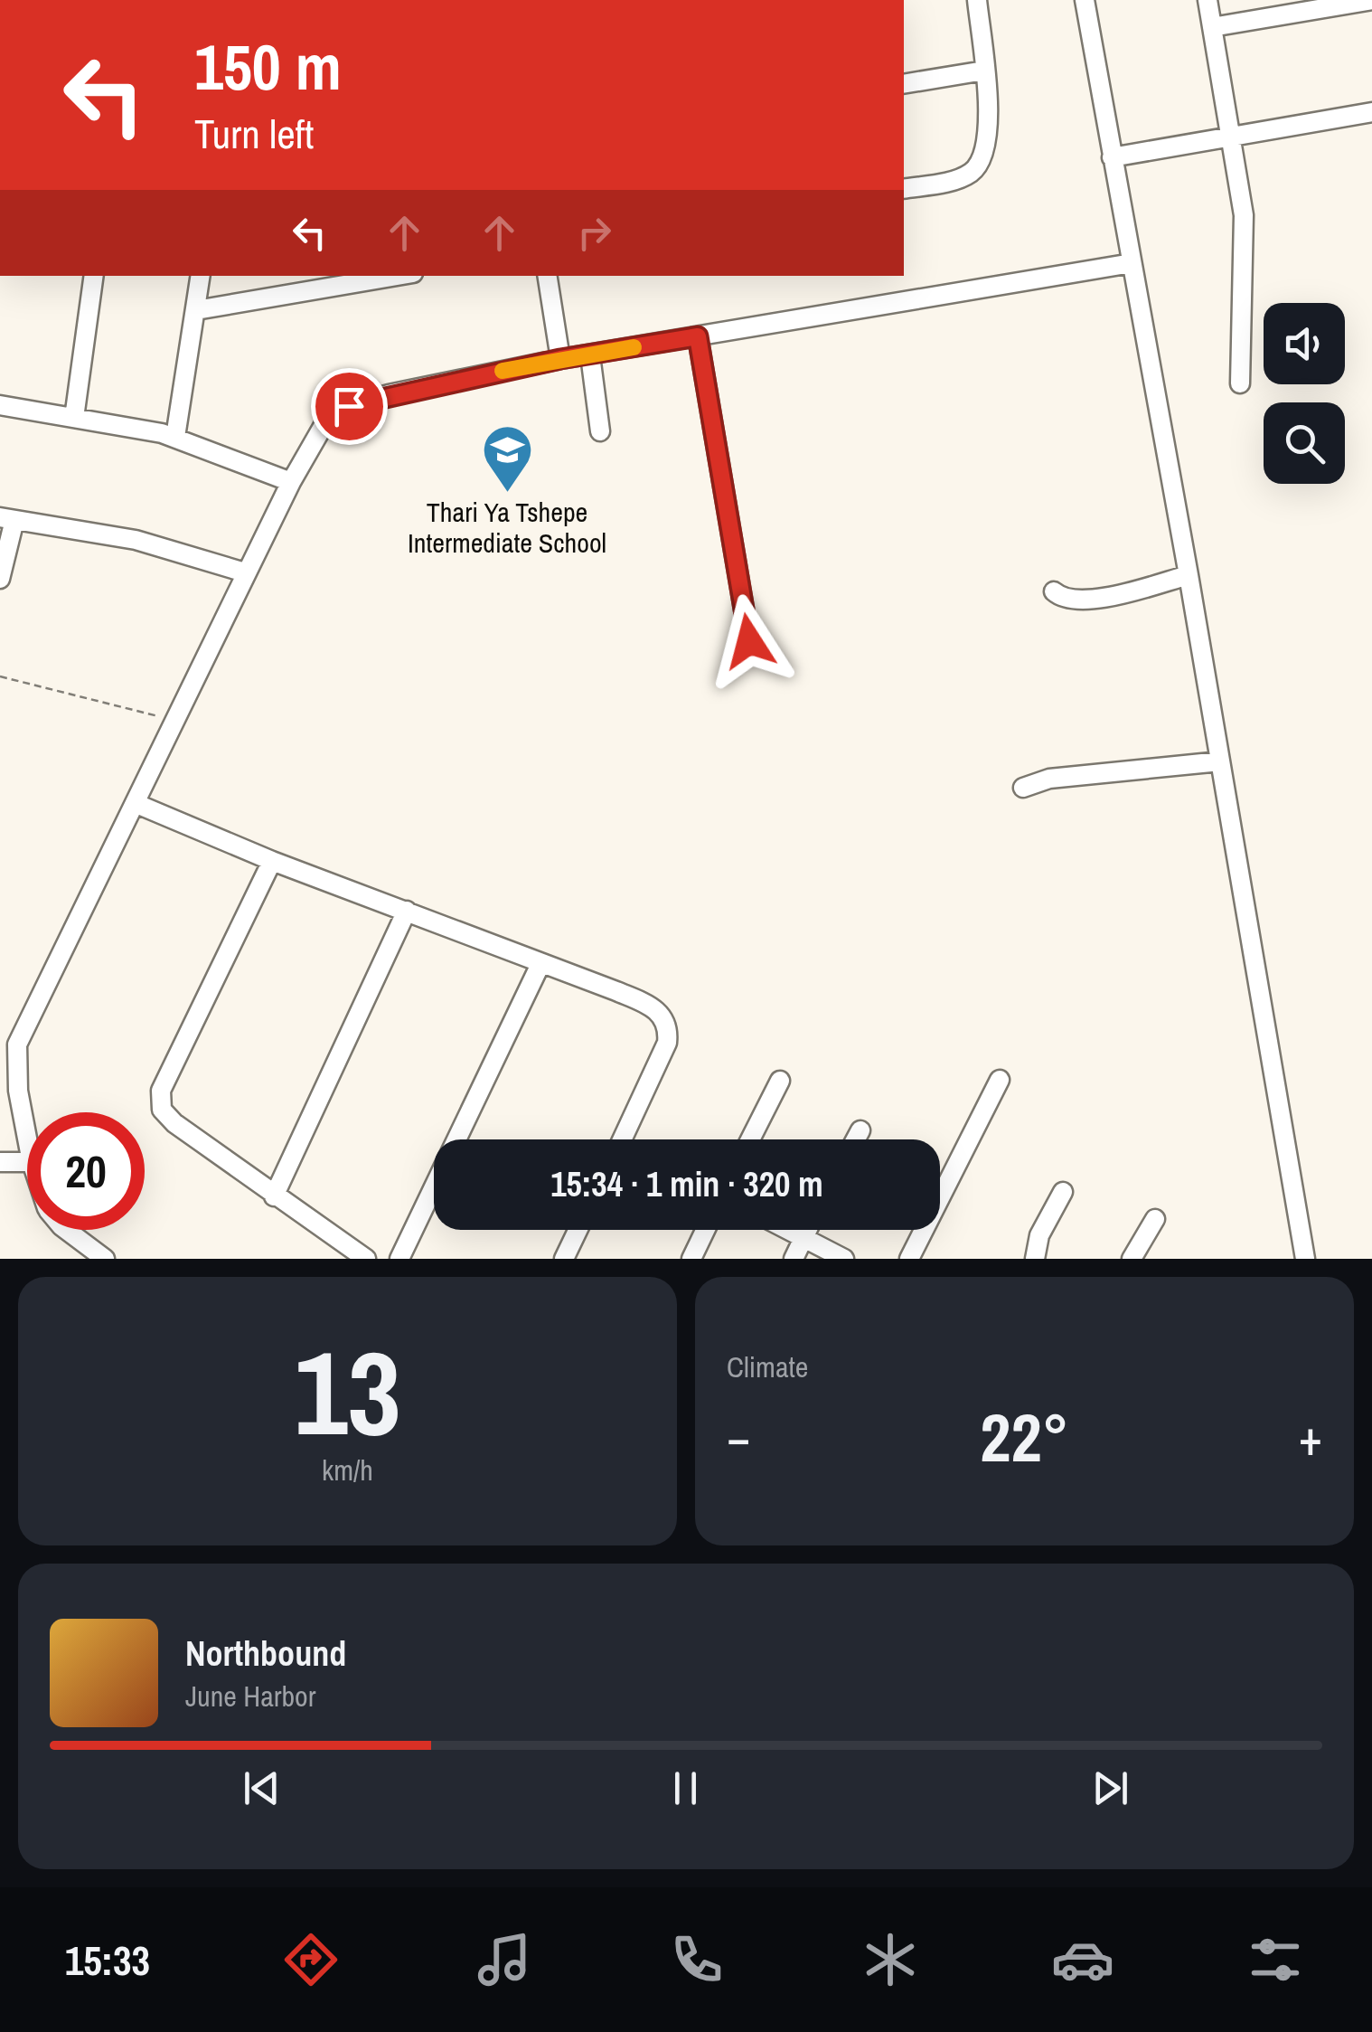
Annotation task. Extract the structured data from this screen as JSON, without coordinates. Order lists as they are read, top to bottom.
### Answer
{
  "places": {
    "school or university": ["Thari Ya Tshepe Intermediate School"]
  },
  "page": {
    "turn": ["150 m", "Turn left"],
    "limit": "20",
    "trip": "15:34 · 1 min · 320 m",
    "tile": [
      ["13", "km/h"],
      "Climate"
    ],
    "heat": ["−", "22°", "+"],
    "song": ["Northbound", "June Harbor"],
    "tabs": "15:33"
  }
}
